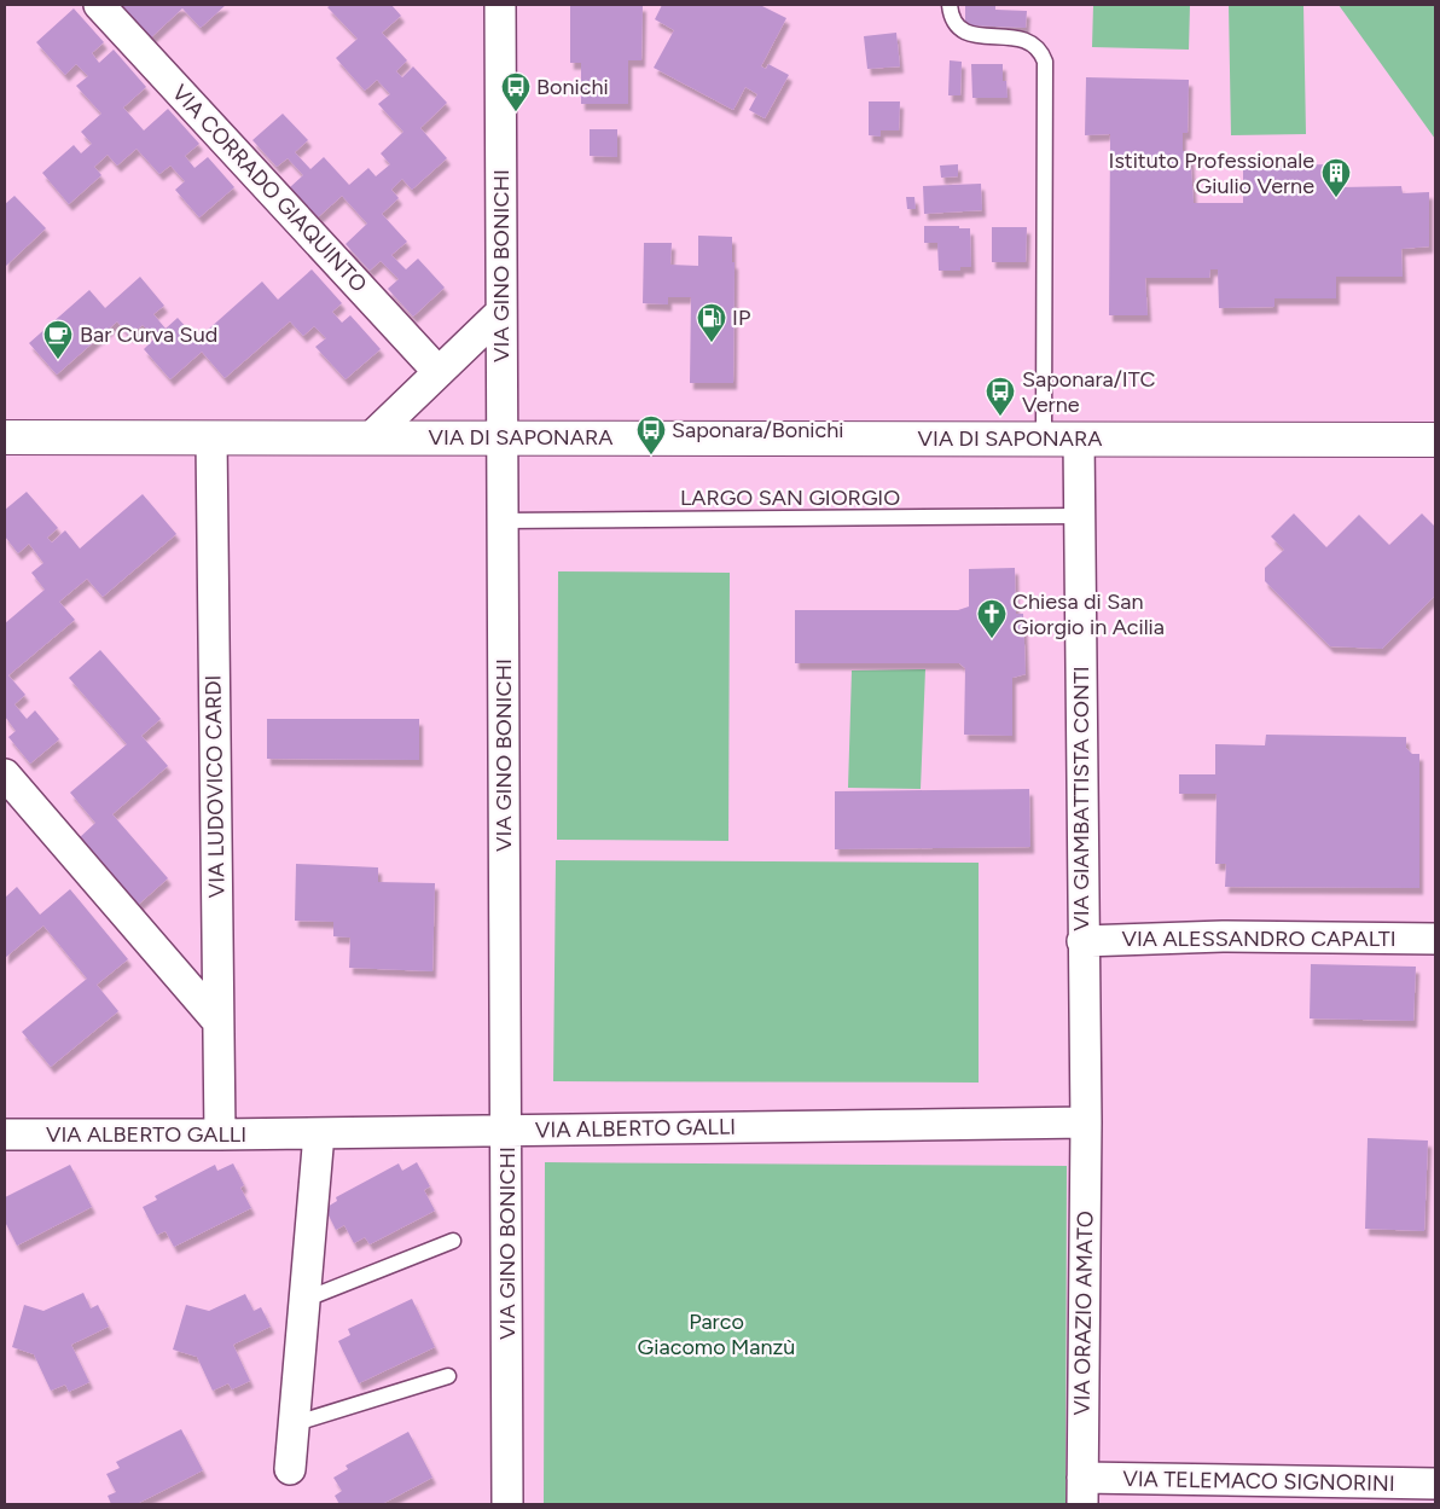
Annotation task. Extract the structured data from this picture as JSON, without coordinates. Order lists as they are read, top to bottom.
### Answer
{
  "streets": {
    "street": [
      "VIA CORRADO GIAQUINTO",
      "VIA GINO BONICHI",
      "VIA DI SAPONARA",
      "VIA LUDOVICO CARDI",
      "VIA GIAMBATTISTA CONTI",
      "VIA ALESSANDRO CAPALTI",
      "VIA ALBERTO GALLI",
      "VIA ORAZIO AMATO",
      "VIA TELEMACO SIGNORINI"
    ],
    "lane": ["LARGO SAN GIORGIO"]
  },
  "crossings": [
    ["VIA GINO BONICHI", "VIA DI SAPONARA"],
    ["VIA GINO BONICHI", "LARGO SAN GIORGIO"],
    ["VIA GINO BONICHI", "VIA ALBERTO GALLI"],
    ["VIA DI SAPONARA", "VIA LUDOVICO CARDI"],
    ["VIA DI SAPONARA", "VIA GIAMBATTISTA CONTI"],
    ["LARGO SAN GIORGIO", "VIA GIAMBATTISTA CONTI"],
    ["VIA LUDOVICO CARDI", "VIA ALBERTO GALLI"],
    ["VIA GIAMBATTISTA CONTI", "VIA ALESSANDRO CAPALTI"],
    ["VIA GIAMBATTISTA CONTI", "VIA ALBERTO GALLI"],
    ["VIA GIAMBATTISTA CONTI", "VIA ORAZIO AMATO"],
    ["VIA ALBERTO GALLI", "VIA ORAZIO AMATO"],
    ["VIA ORAZIO AMATO", "VIA TELEMACO SIGNORINI"]
  ],
  "parks": ["Parco Giacomo Manzù"],
  "places": {
    "bus stop": ["Bonichi", "Saponara/ITC Verne", "Saponara/Bonichi"],
    "building": ["Istituto Professionale Giulio Verne"],
    "fuel station": ["IP"],
    "cafe": ["Bar Curva Sud"],
    "church": ["Chiesa di San Giorgio in Acilia"]
  }
}
